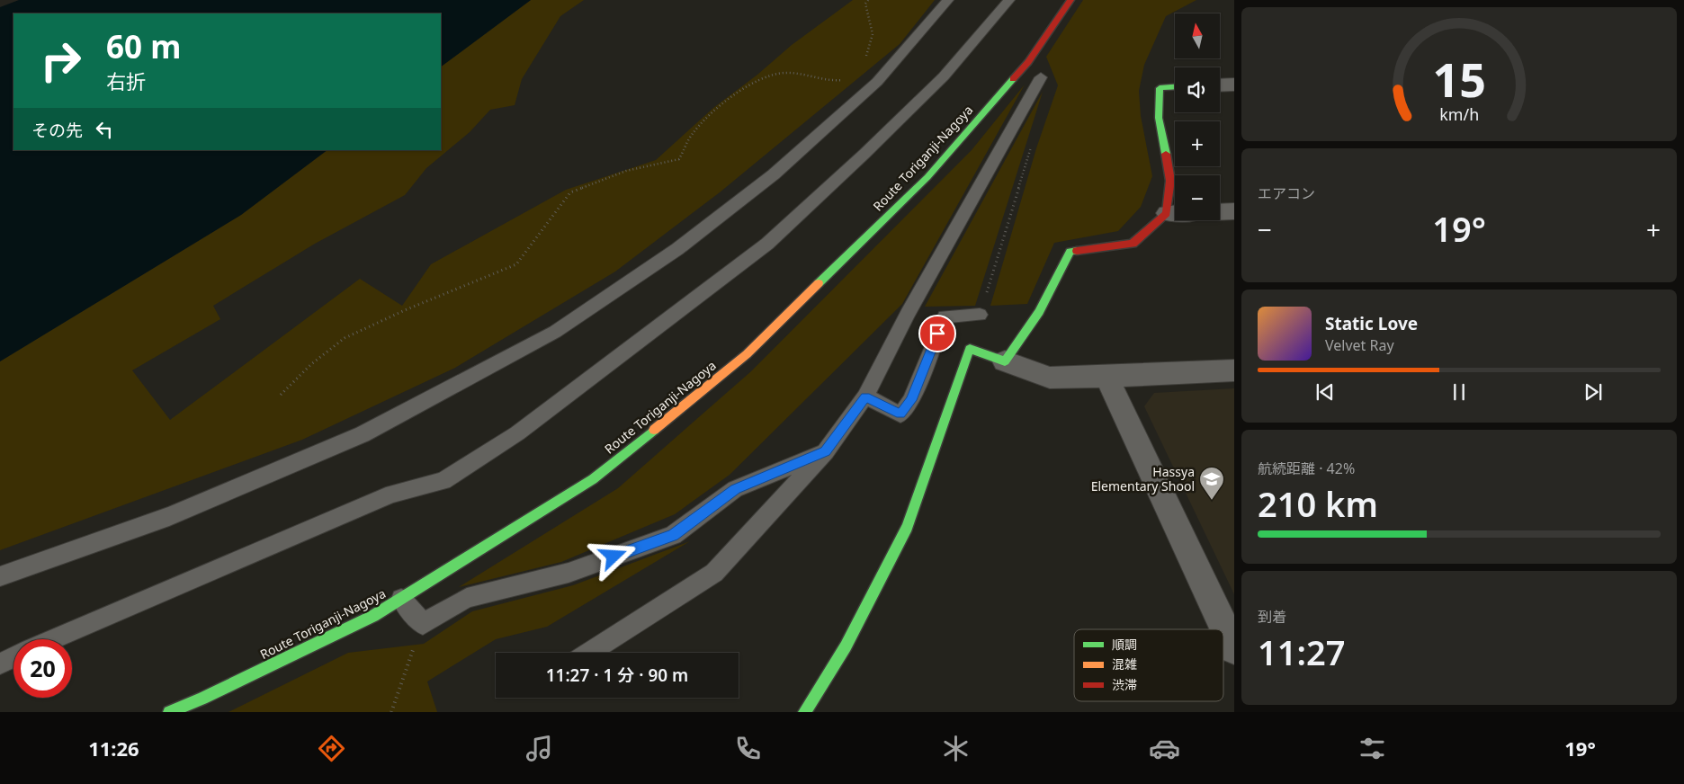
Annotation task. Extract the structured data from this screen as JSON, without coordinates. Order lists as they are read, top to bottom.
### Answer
{
  "streets": {
    "main road": ["Route Toriganji-Nagoya"]
  },
  "places": {
    "school or university": ["Hassya Elementary Shool"]
  },
  "legend": ["順調", "混雑", "渋滞"],
  "north": "top",
  "page": {
    "map_buttons": ["+", "−"],
    "turn": ["60 m", "右折"],
    "then": "その先",
    "tile": [
      "エアコン",
      ["航続距離 · 42%", "210 km"],
      ["到着", "11:27"]
    ],
    "heat": ["−", "19°", "+"],
    "song": ["Static Love", "Velvet Ray"],
    "limit": "20",
    "trip": "11:27 · 1 分 · 90 m",
    "tabs": ["11:26", "19°"],
    "gauge": ["15", "km/h"]
  }
}
